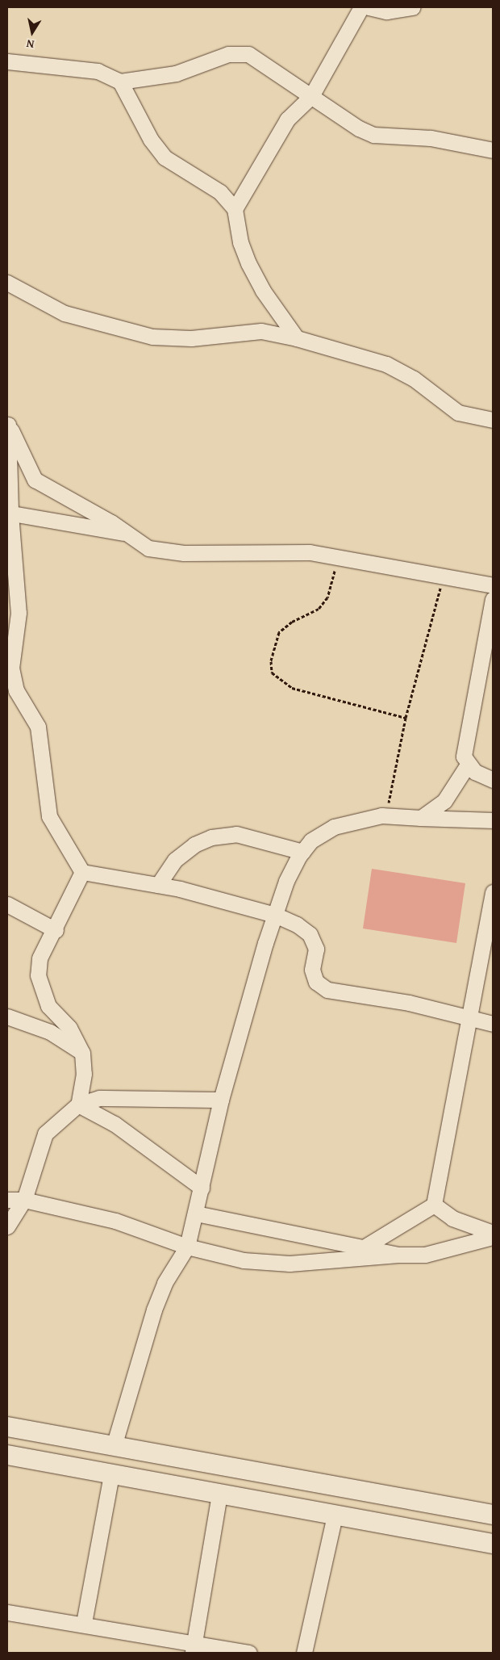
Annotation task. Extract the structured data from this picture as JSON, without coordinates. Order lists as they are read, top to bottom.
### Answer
{
  "north": "bottom"
}
